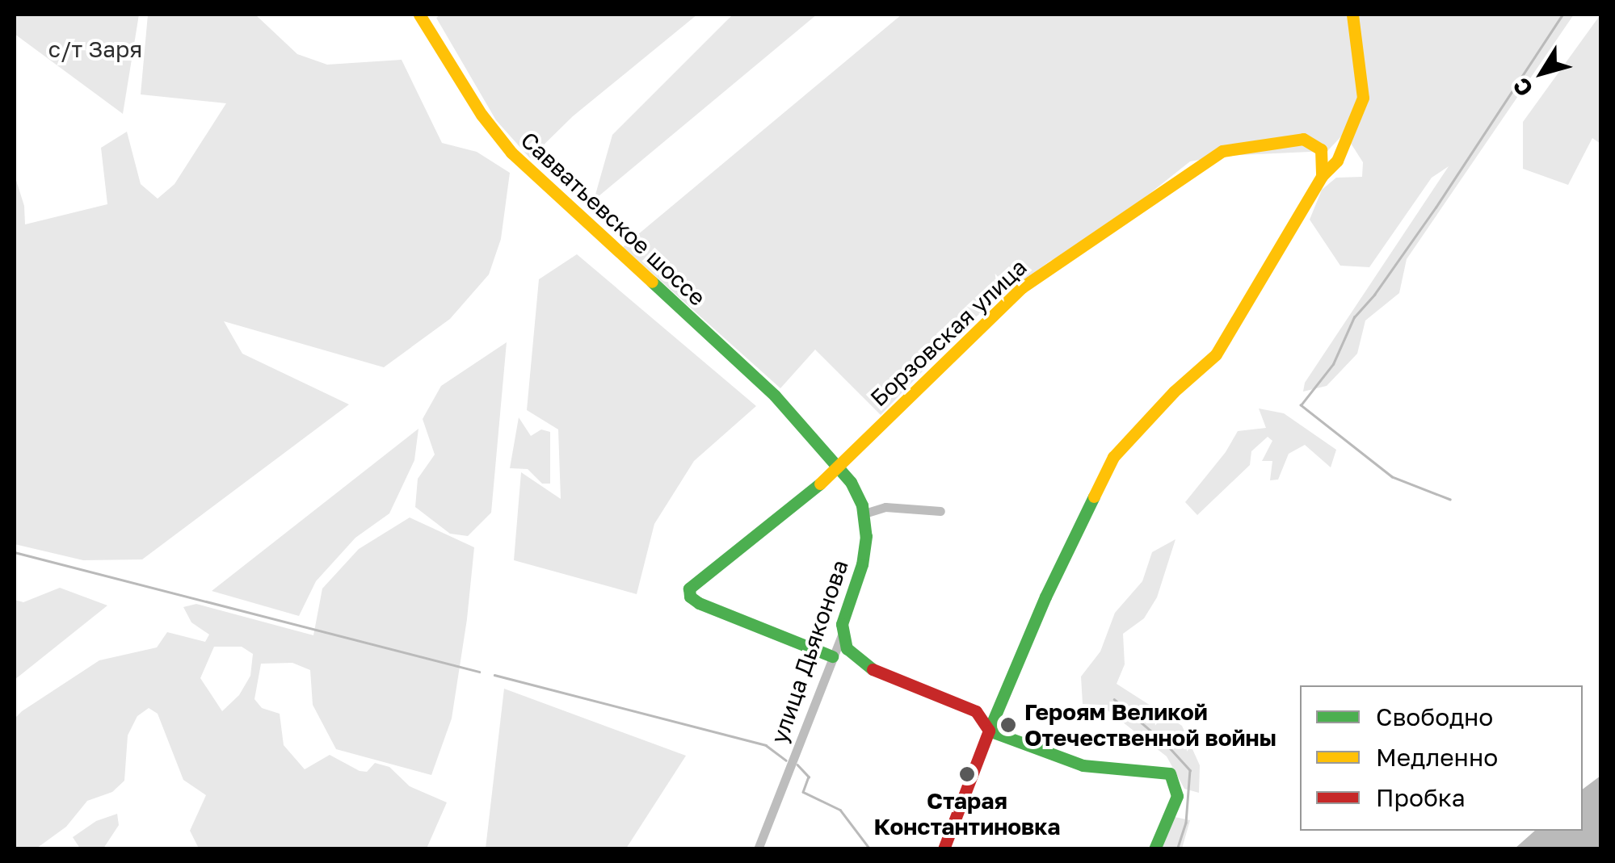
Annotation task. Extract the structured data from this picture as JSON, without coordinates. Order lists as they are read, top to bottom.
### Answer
{
  "streets": {
    "street": ["Савватьевское шоссе", "Борзовская улица", "улица Дьяконова"]
  },
  "crossings": [
    ["Савватьевское шоссе", "Борзовская улица"],
    ["Савватьевское шоссе", "улица Дьяконова"],
    ["Борзовская улица", "улица Дьяконова"]
  ],
  "parks": ["с/т Заря"],
  "places": ["Героям Великой Отечественной войны", "Старая Константиновка"],
  "legend": ["Свободно", "Медленно", "Пробка"],
  "north": "bottom left"
}
